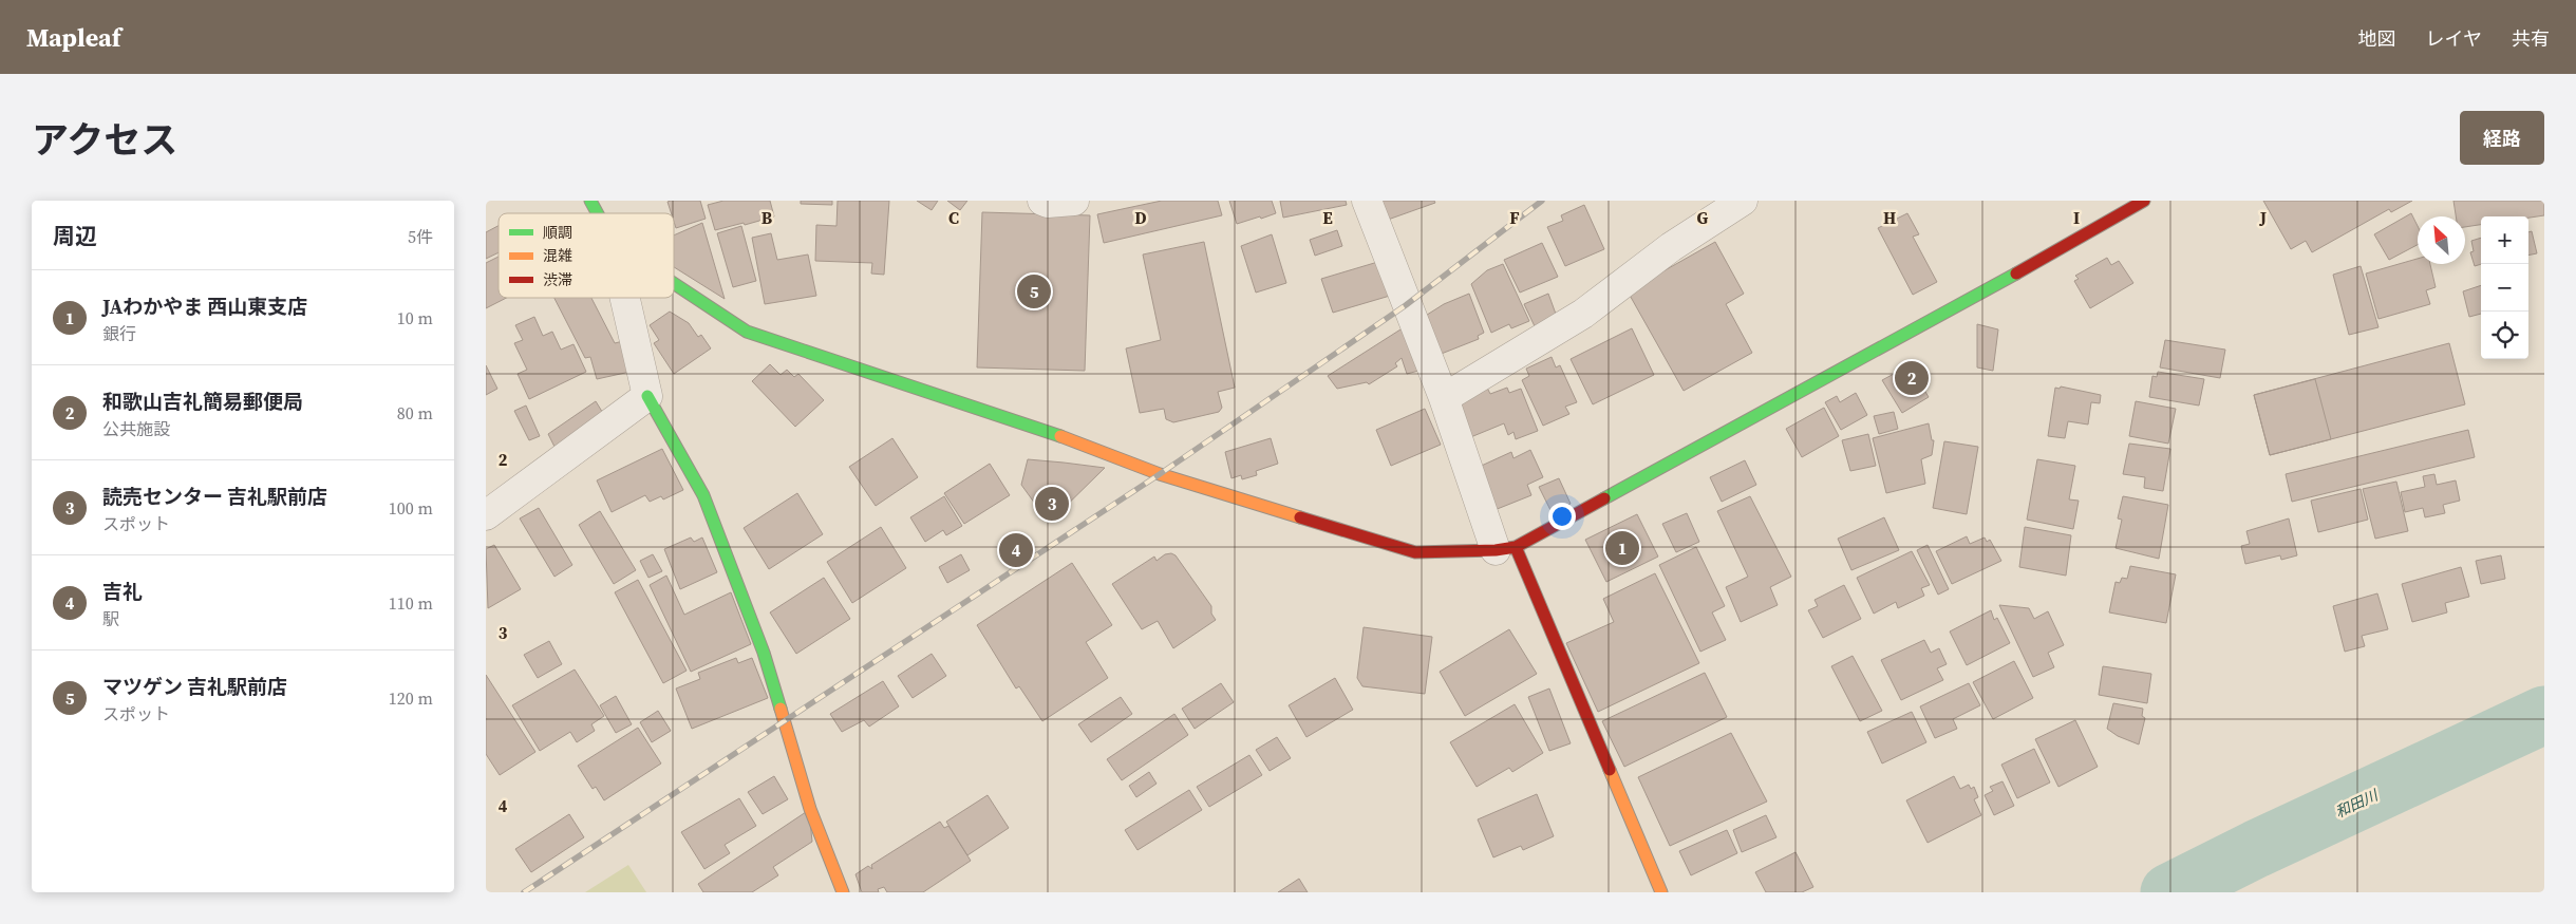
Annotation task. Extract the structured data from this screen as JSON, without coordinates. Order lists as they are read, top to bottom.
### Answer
{
  "water": ["和田川"],
  "legend": ["順調", "混雑", "渋滞"],
  "north": "top left",
  "page": {
    "header": "Mapleaf",
    "nav": ["地図", "レイヤ", "共有"],
    "title": "アクセス",
    "buttons": "経路",
    "heading": ["周辺", "5件"],
    "map_buttons": ["+", "−"],
    "list": [
      {
        "mark": "1",
        "name": "JAわかやま 西山東支店",
        "note": "銀行",
        "value": "10 m"
      },
      {
        "mark": "2",
        "name": "和歌山吉礼簡易郵便局",
        "note": "公共施設",
        "value": "80 m"
      },
      {
        "mark": "3",
        "name": "読売センター 吉礼駅前店",
        "note": "スポット",
        "value": "100 m"
      },
      {
        "mark": "4",
        "name": "吉礼",
        "note": "駅",
        "value": "110 m"
      },
      {
        "mark": "5",
        "name": "マツゲン 吉礼駅前店",
        "note": "スポット",
        "value": "120 m"
      }
    ],
    "pins": [
      "5",
      "2",
      "3",
      "1",
      "4"
    ]
  },
  "grid": {
    "columns": [
      "B",
      "C",
      "D",
      "E",
      "F",
      "G",
      "H",
      "I",
      "J"
    ],
    "rows": ["2", "3", "4"]
  }
}
